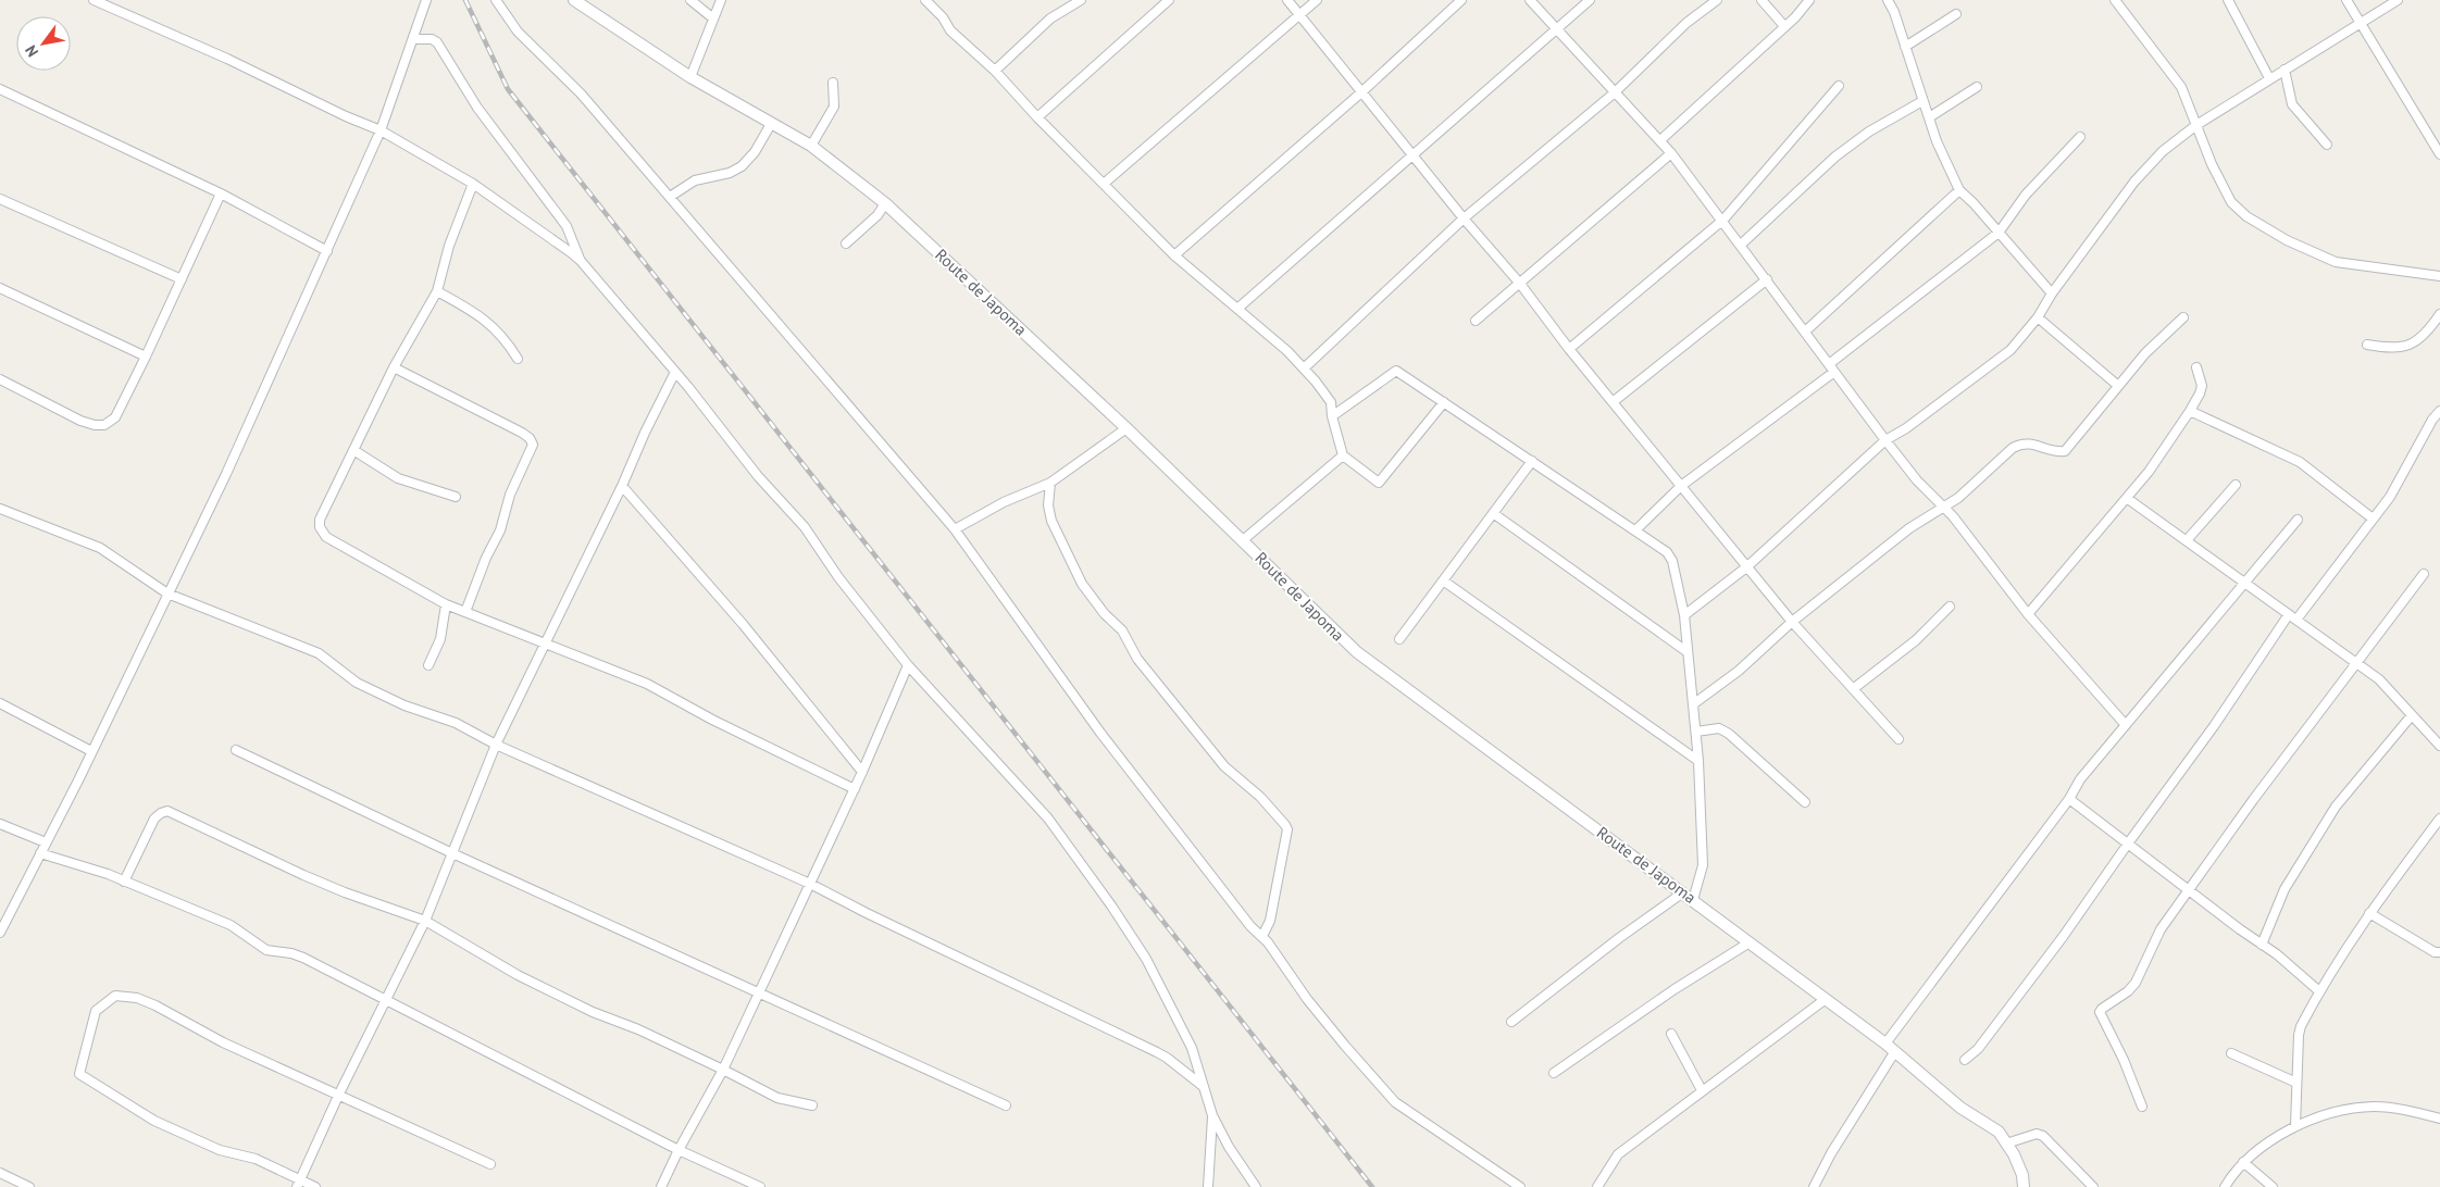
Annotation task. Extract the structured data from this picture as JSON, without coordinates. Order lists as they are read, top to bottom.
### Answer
{
  "streets": {
    "street": ["Route de Japoma"]
  },
  "north": "bottom left"
}
